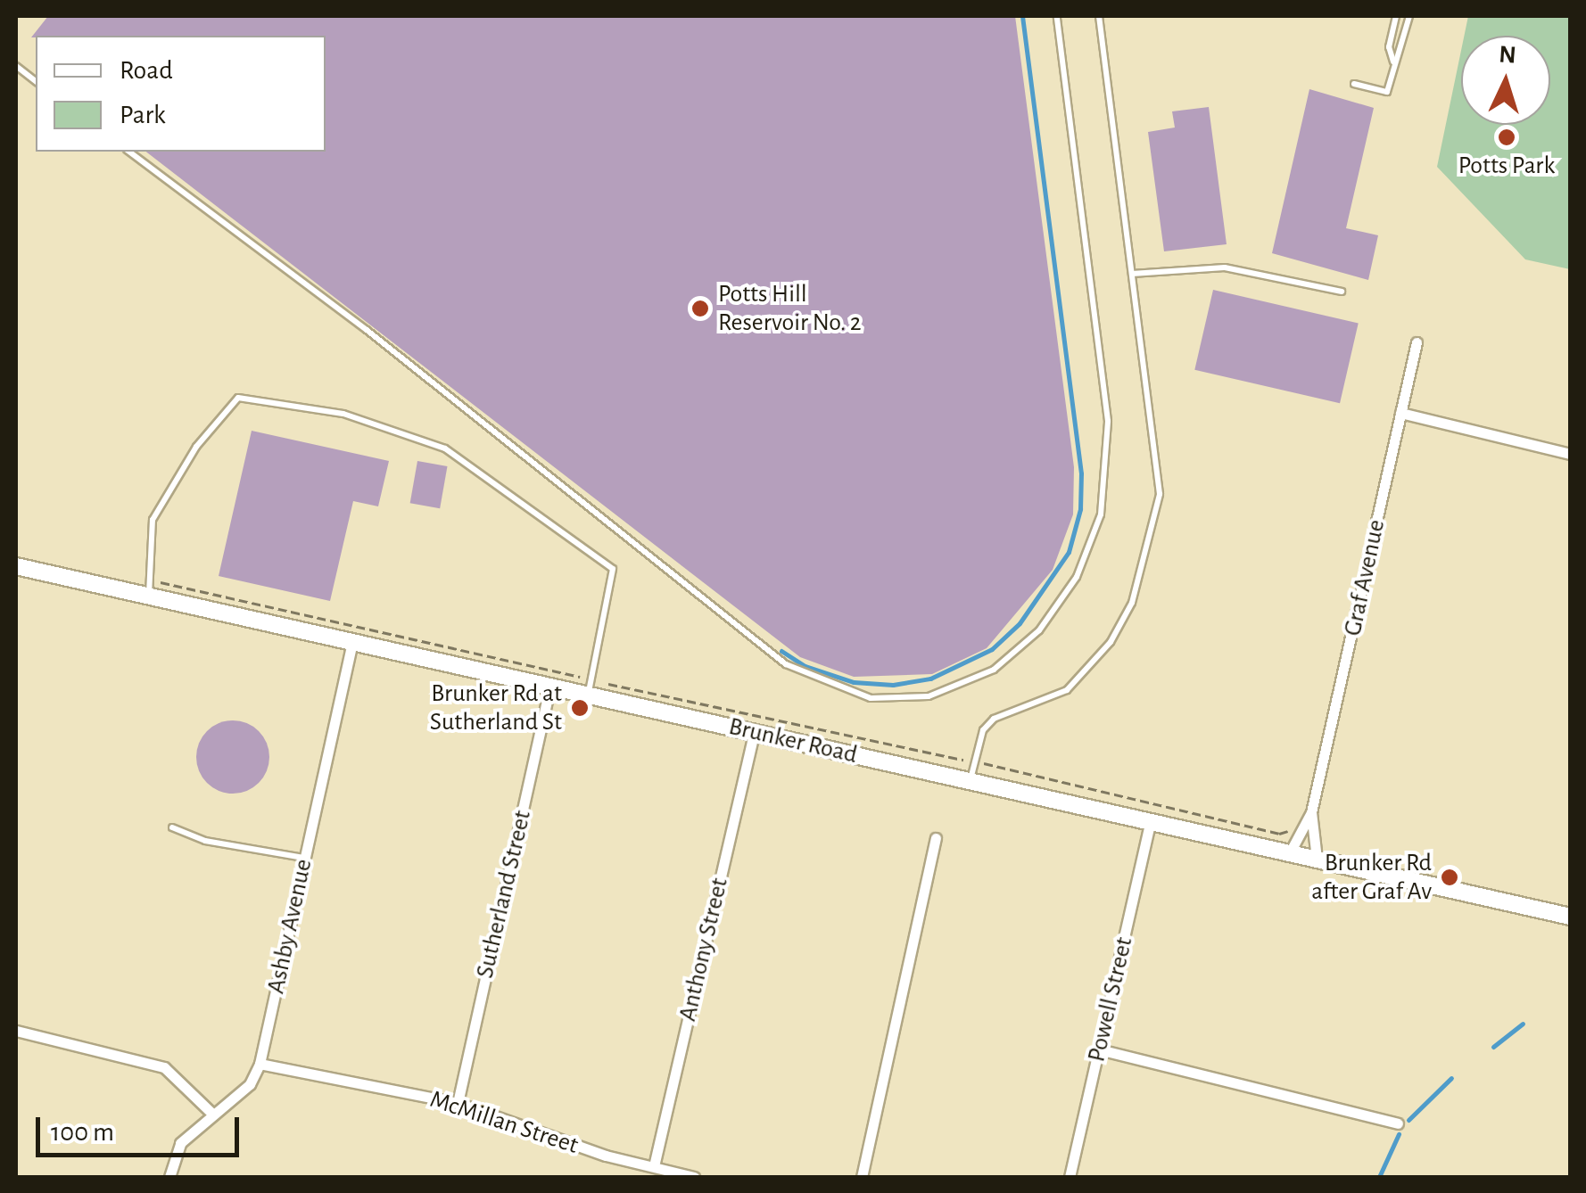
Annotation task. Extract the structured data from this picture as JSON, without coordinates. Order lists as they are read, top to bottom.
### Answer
{
  "streets": {
    "main road": ["Brunker Road"],
    "street": [
      "Graf Avenue",
      "Sutherland Street",
      "Ashby Avenue",
      "Anthony Street",
      "Powell Street",
      "McMillan Street"
    ]
  },
  "crossings": [
    ["Graf Avenue", "Brunker Road"],
    ["Brunker Road", "Sutherland Street"],
    ["Brunker Road", "Ashby Avenue"],
    ["Brunker Road", "Anthony Street"],
    ["Brunker Road", "Powell Street"],
    ["Sutherland Street", "McMillan Street"],
    ["Ashby Avenue", "McMillan Street"],
    ["Anthony Street", "McMillan Street"]
  ],
  "places": [
    "Potts Park",
    "Potts Hill Reservoir No. 2",
    "Brunker Rd at Sutherland St",
    "Brunker Rd after Graf Av"
  ],
  "legend": ["Road", "Park"],
  "scale_bar": "100 m",
  "north": "top"
}
